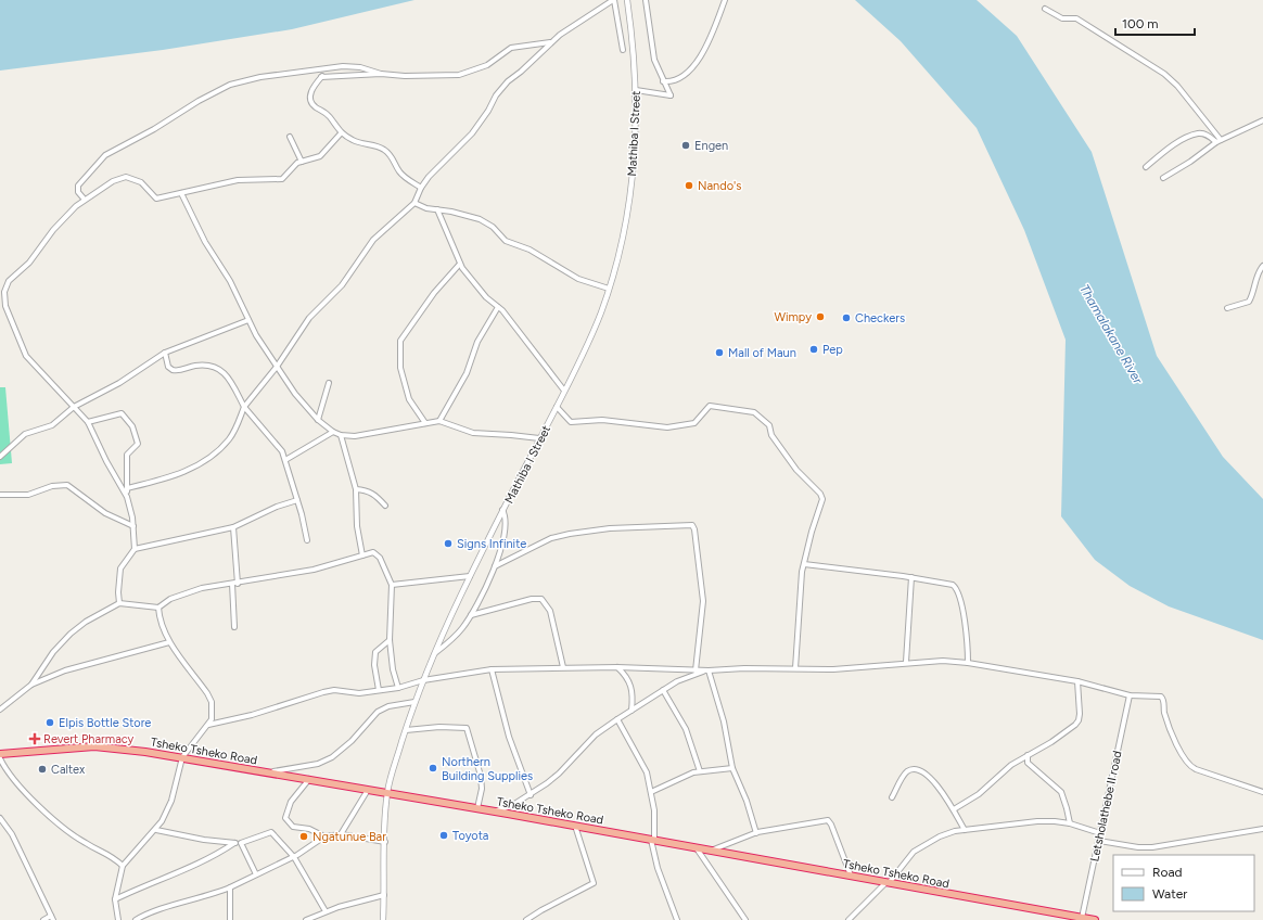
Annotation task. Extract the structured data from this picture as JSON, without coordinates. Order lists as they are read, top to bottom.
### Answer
{
  "streets": {
    "highway": ["Tsheko Tsheko Road"],
    "street": ["Mathiba I Street", "Letsholathebe II road"]
  },
  "crossings": [
    ["Mathiba I Street", "Tsheko Tsheko Road"],
    ["Tsheko Tsheko Road", "Letsholathebe II road"]
  ],
  "water": ["Thamalakane River"],
  "places": {
    "other": [
      "Engen",
      "Nando's",
      "Wimpy",
      "Checkers",
      "Pep",
      "Mall of Maun",
      "Signs Infinite",
      "Elpis Bottle Store",
      "Northern Building Supplies",
      "Caltex",
      "Toyota",
      "Ngatunue Bar"
    ],
    "health": ["Revert Pharmacy"]
  },
  "legend": ["Road", "Water"],
  "scale_bar": "100 m"
}
